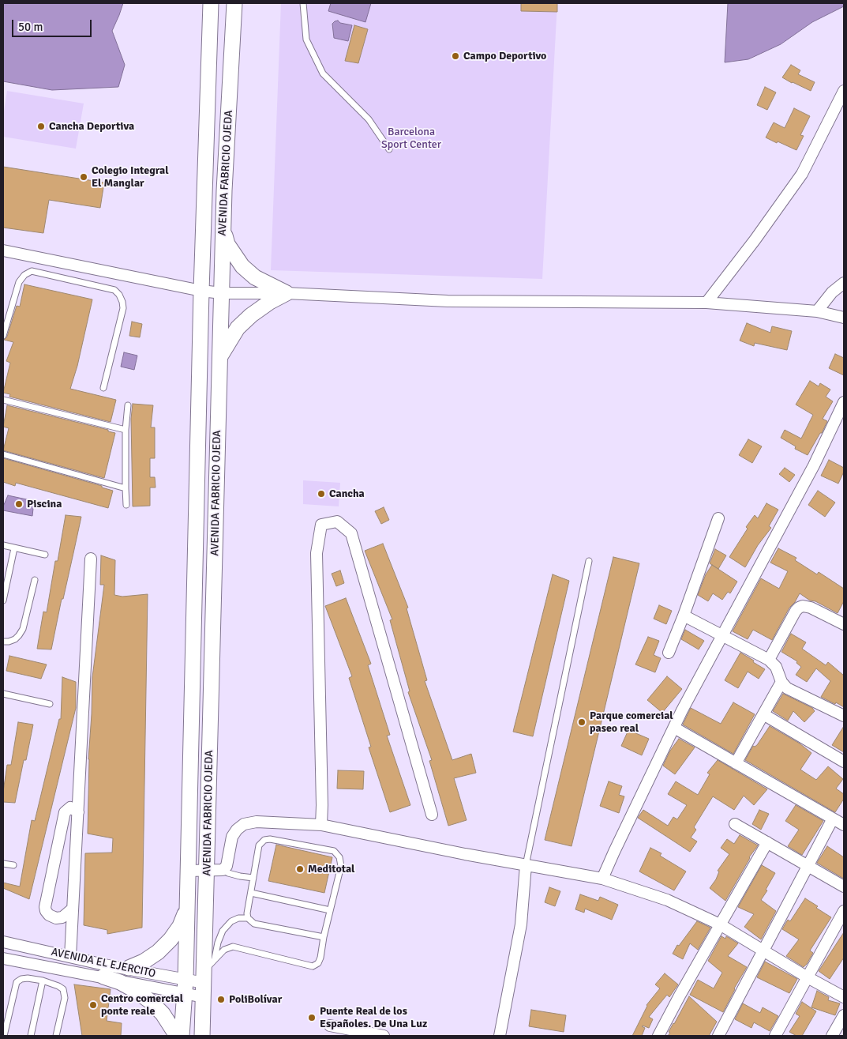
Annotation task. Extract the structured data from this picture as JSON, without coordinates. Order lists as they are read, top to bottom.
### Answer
{
  "streets": {
    "street": ["AVENIDA FABRICIO OJEDA", "AVENIDA EL EJERCITO"]
  },
  "crossings": [
    ["AVENIDA FABRICIO OJEDA", "AVENIDA EL EJERCITO"]
  ],
  "parks": ["Barcelona Sport Center"],
  "places": [
    "Campo Deportivo",
    "Cancha Deportiva",
    "Colegio Integral El Manglar",
    "Cancha",
    "Piscina",
    "Parque comercial paseo real",
    "Meditotal",
    "PoliBolívar",
    "Centro comercial ponte reale",
    "Puente Real de los Españoles. De Una Luz"
  ],
  "scale_bar": "50 m"
}
